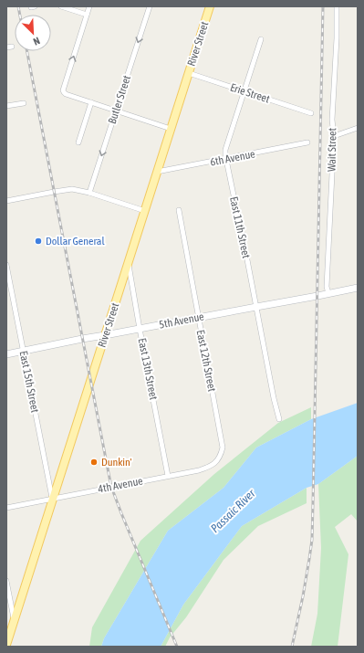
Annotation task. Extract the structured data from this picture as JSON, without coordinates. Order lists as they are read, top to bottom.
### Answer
{
  "streets": {
    "main road": ["River Street", "5th Avenue"],
    "street": [
      "Erie Street",
      "Butler Street",
      "Wait Street",
      "6th Avenue",
      "East 11th Street",
      "East 12th Street",
      "East 13th Street",
      "East 15th Street",
      "4th Avenue"
    ]
  },
  "crossings": [
    ["River Street", "Erie Street"],
    ["River Street", "6th Avenue"],
    ["River Street", "5th Avenue"],
    ["River Street", "East 13th Street"],
    ["River Street", "East 15th Street"],
    ["River Street", "4th Avenue"],
    ["Erie Street", "East 11th Street"],
    ["Wait Street", "5th Avenue"],
    ["6th Avenue", "East 11th Street"],
    ["East 11th Street", "5th Avenue"],
    ["5th Avenue", "East 12th Street"],
    ["5th Avenue", "East 13th Street"],
    ["5th Avenue", "East 15th Street"],
    ["East 12th Street", "4th Avenue"],
    ["East 13th Street", "4th Avenue"],
    ["East 15th Street", "4th Avenue"]
  ],
  "one_way": ["Butler Street"],
  "water": ["Passaic River"],
  "places": ["Dollar General", "Dunkin'"],
  "north": "bottom right"
}
